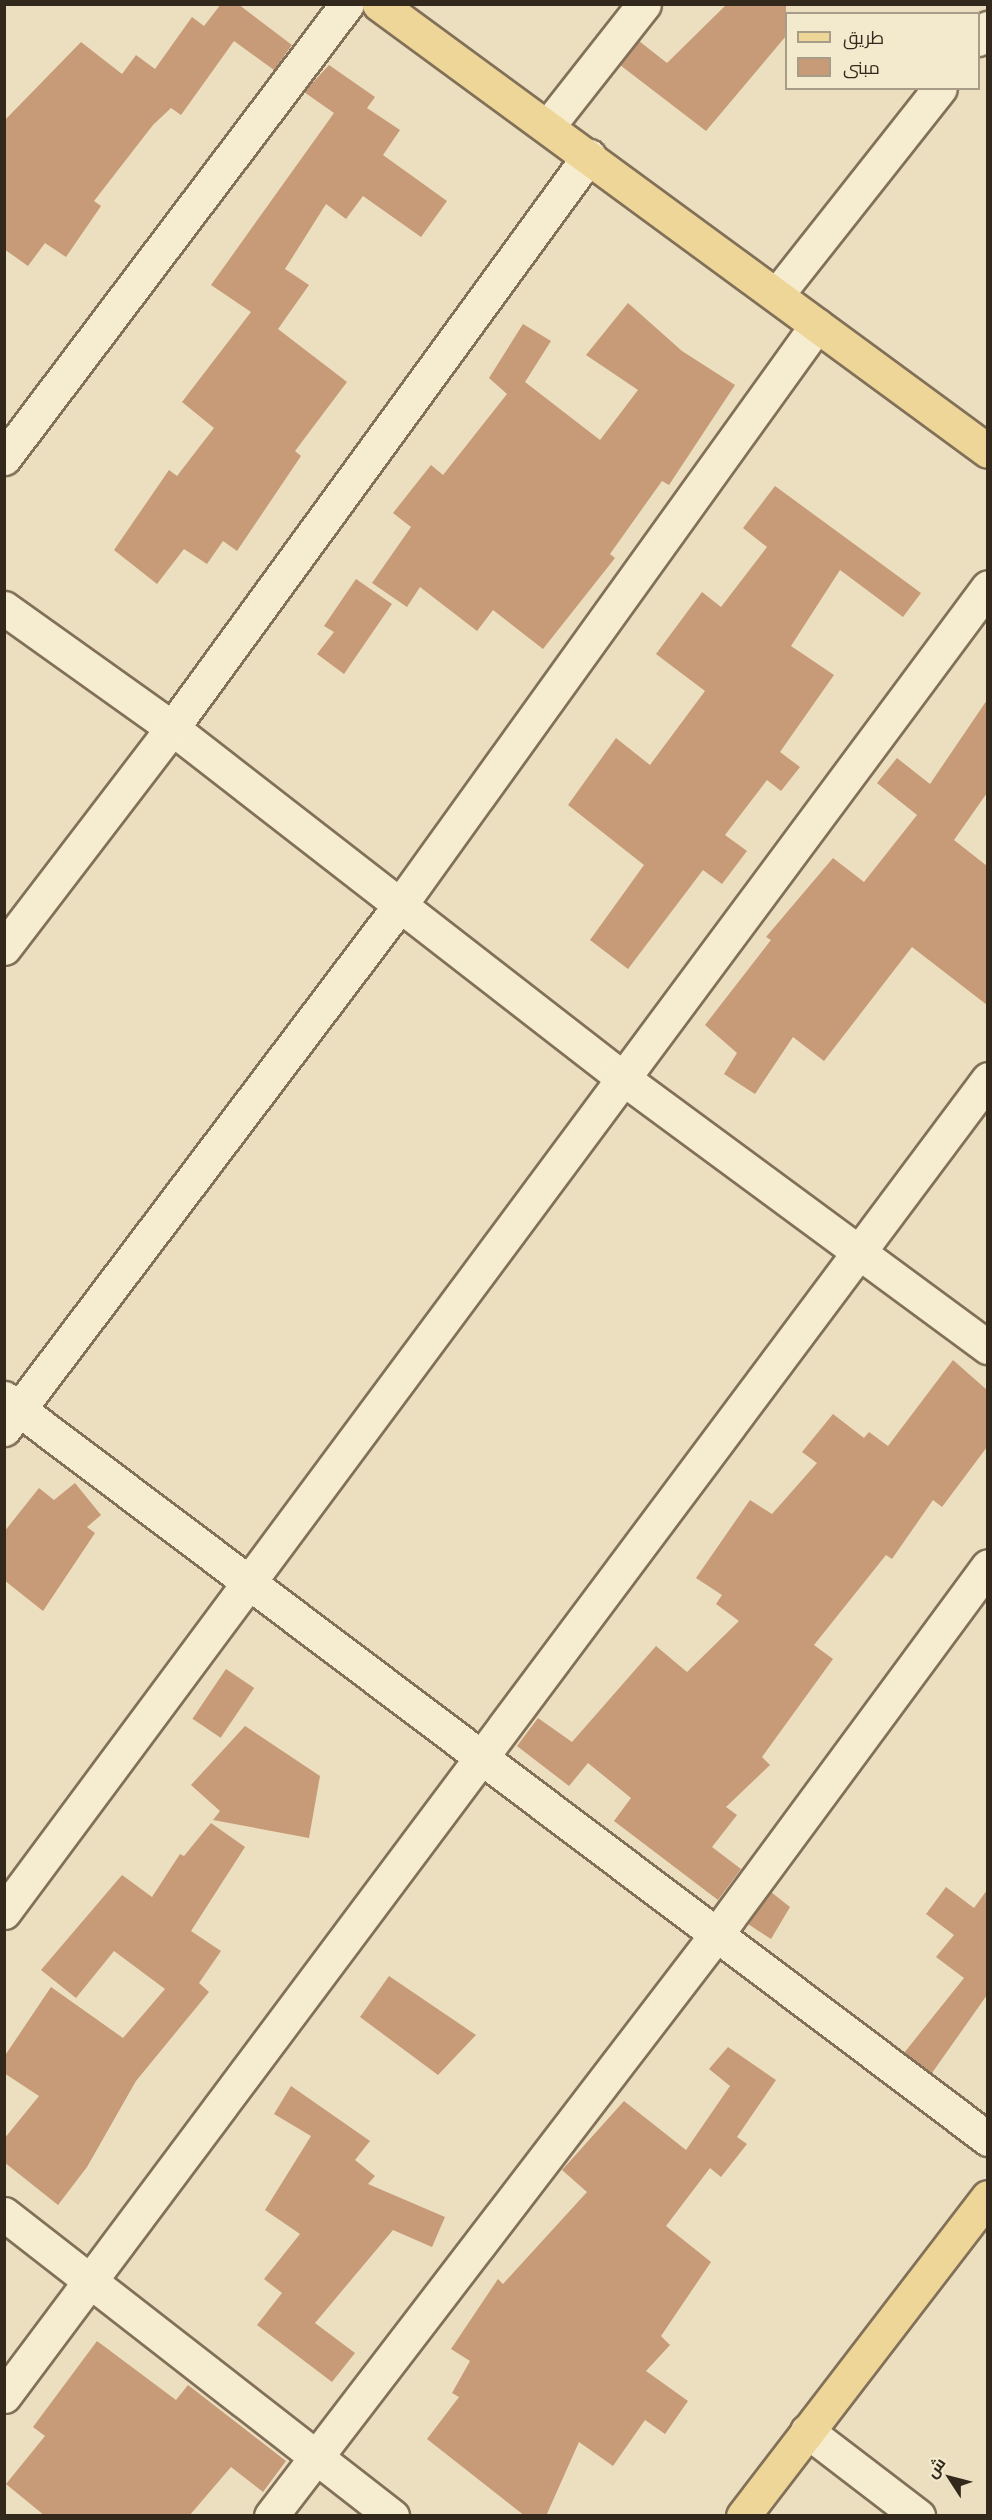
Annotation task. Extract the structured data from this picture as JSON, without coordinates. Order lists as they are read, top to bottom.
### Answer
{
  "legend": ["طريق", "مبنى"],
  "north": "top left"
}
